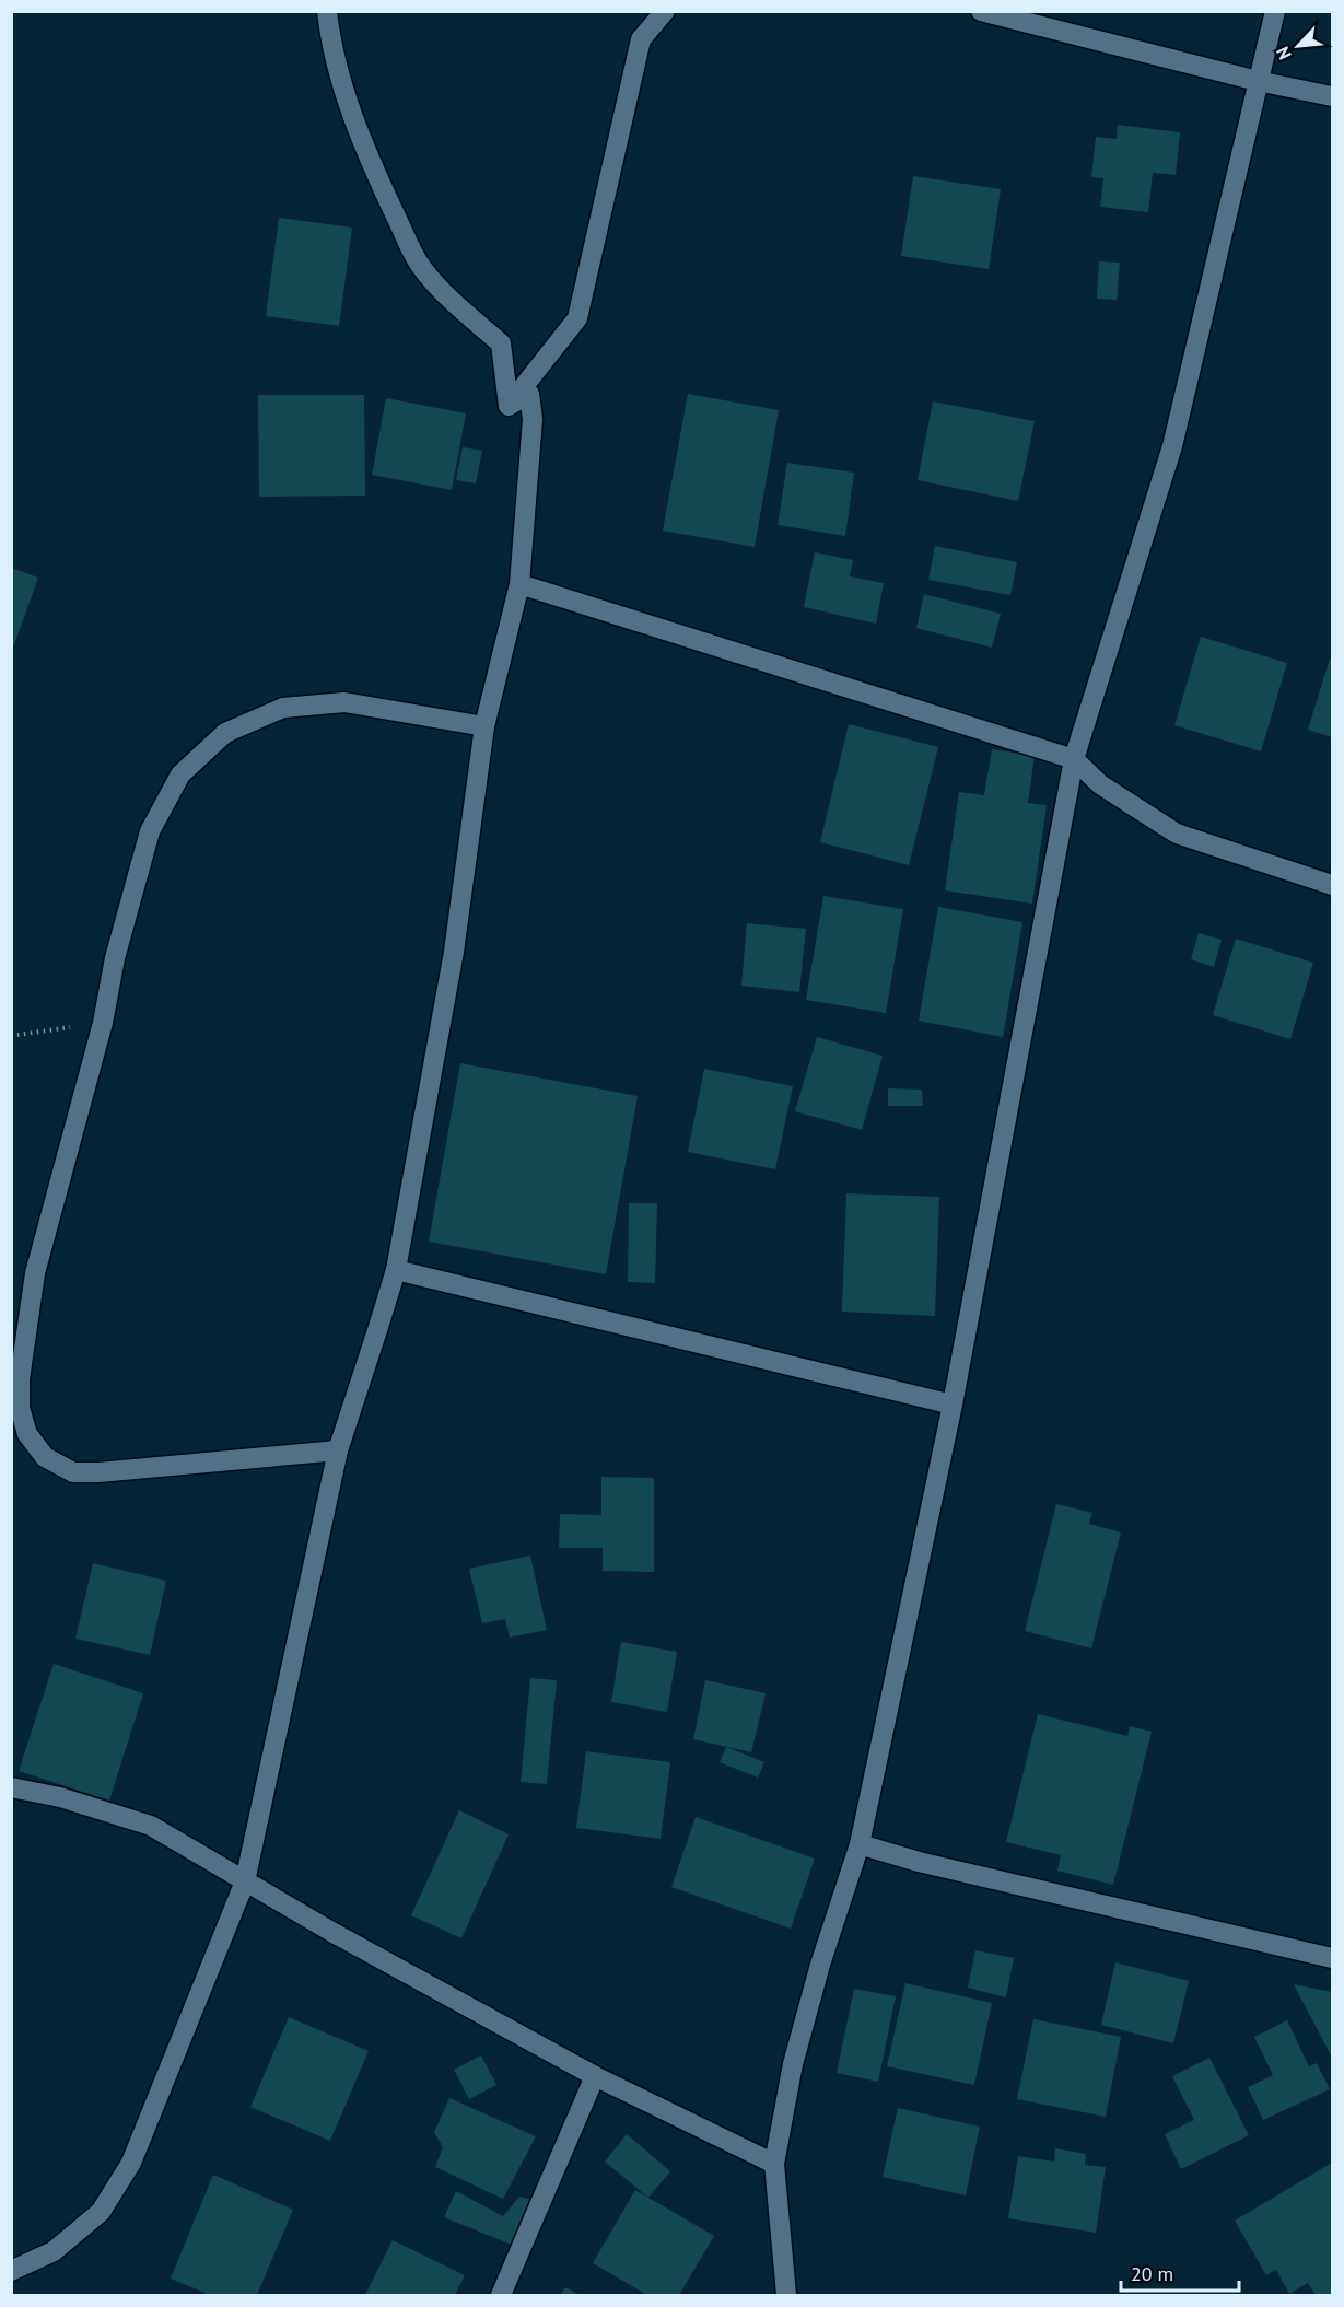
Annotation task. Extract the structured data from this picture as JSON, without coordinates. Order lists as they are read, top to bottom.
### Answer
{
  "scale_bar": "20 m",
  "north": "bottom left"
}
